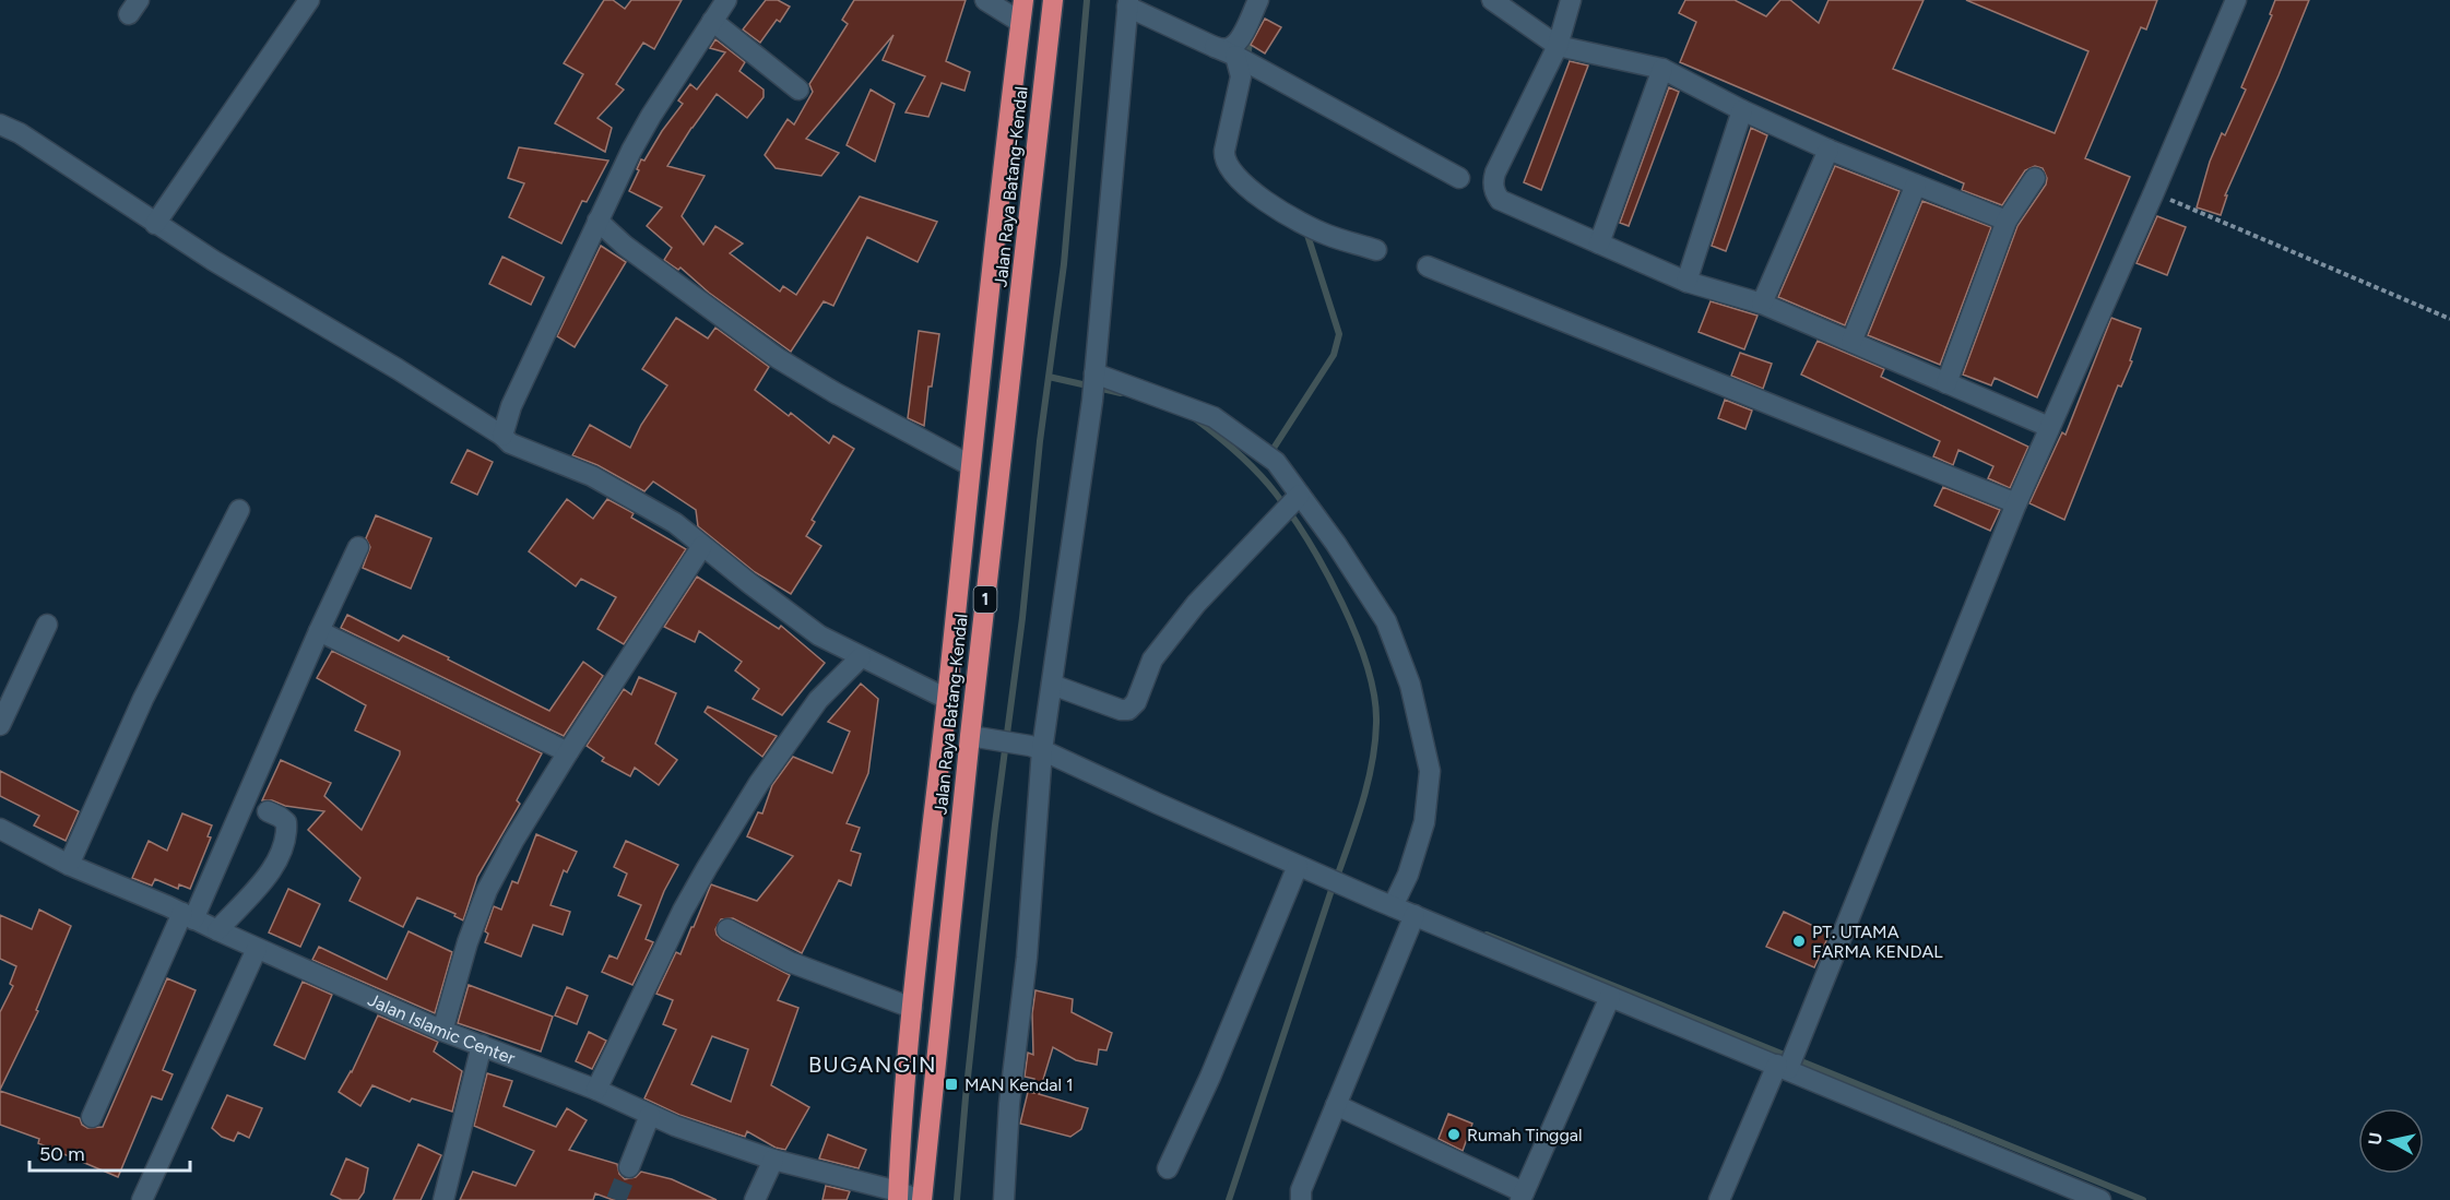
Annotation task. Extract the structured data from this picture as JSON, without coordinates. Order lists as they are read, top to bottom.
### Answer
{
  "streets": {
    "highway": ["Jalan Raya Batang-Kendal", "1"],
    "street": ["Jalan Islamic Center"]
  },
  "crossings": [
    ["Jalan Raya Batang-Kendal", "Jalan Islamic Center"]
  ],
  "districts": ["BUGANGIN"],
  "places": {
    "other": ["PT. UTAMA FARMA KENDAL", "Rumah Tinggal"],
    "transit": ["MAN Kendal 1"]
  },
  "scale_bar": "50 m",
  "north": "left"
}
